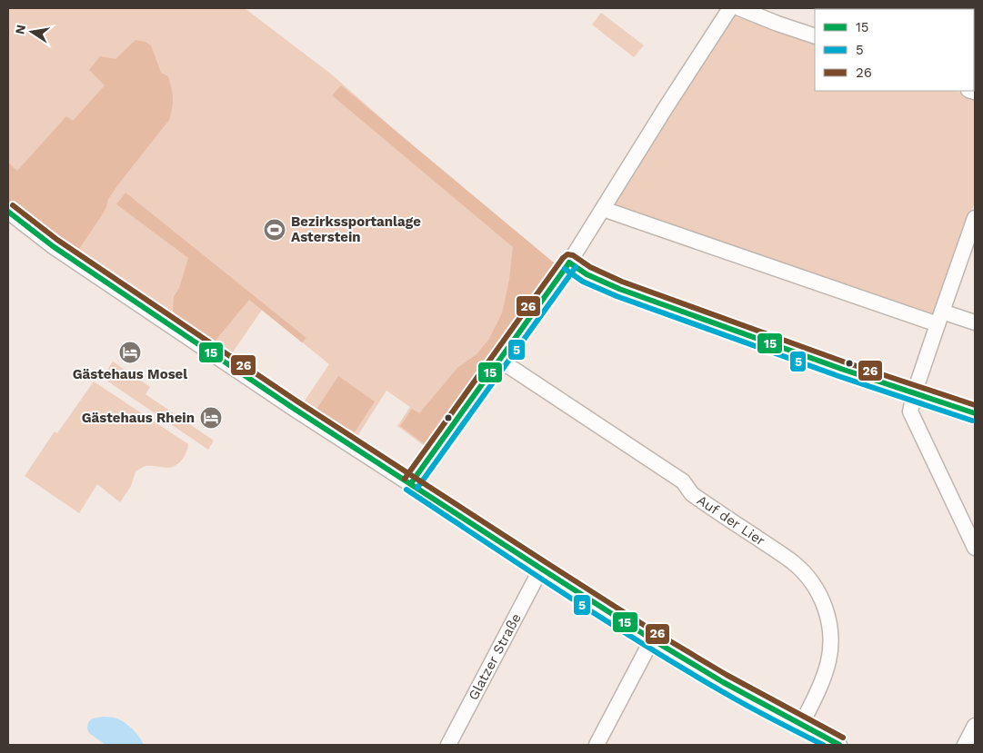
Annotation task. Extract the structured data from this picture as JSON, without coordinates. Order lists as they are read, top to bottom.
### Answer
{
  "streets": {
    "street": ["Auf der Lier", "Glatzer Straße"]
  },
  "places": {
    "sports": ["Bezirkssportanlage Asterstein"],
    "hotel": ["Gästehaus Mosel", "Gästehaus Rhein"]
  },
  "lines": ["transit line 26", "transit line 15", "transit line 5"],
  "legend": ["15", "5", "26"],
  "north": "left"
}
